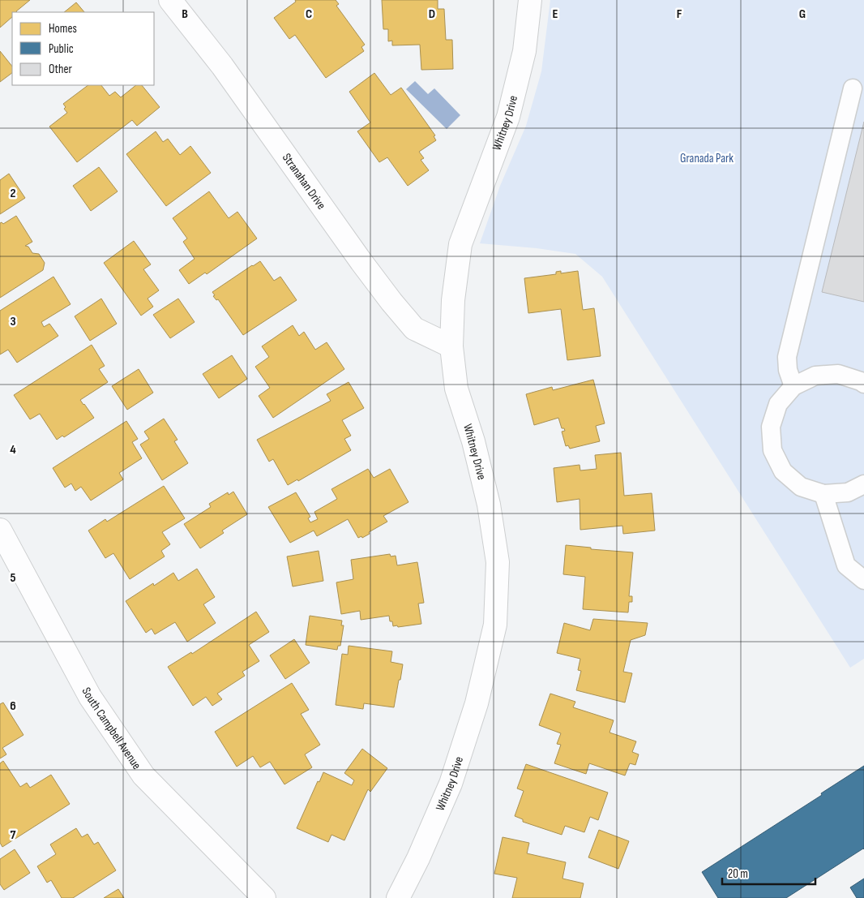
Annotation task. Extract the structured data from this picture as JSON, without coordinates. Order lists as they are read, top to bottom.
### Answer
{
  "streets": {
    "street": ["Whitney Drive", "Stranahan Drive", "South Campbell Avenue"]
  },
  "crossings": [
    ["Whitney Drive", "Stranahan Drive"]
  ],
  "parks": ["Granada Park"],
  "legend": ["Homes", "Public", "Other"],
  "scale_bar": "20 m",
  "grid": {
    "columns": [
      "B",
      "C",
      "D",
      "E",
      "F",
      "G"
    ],
    "rows": [
      "2",
      "3",
      "4",
      "5",
      "6",
      "7"
    ]
  }
}
